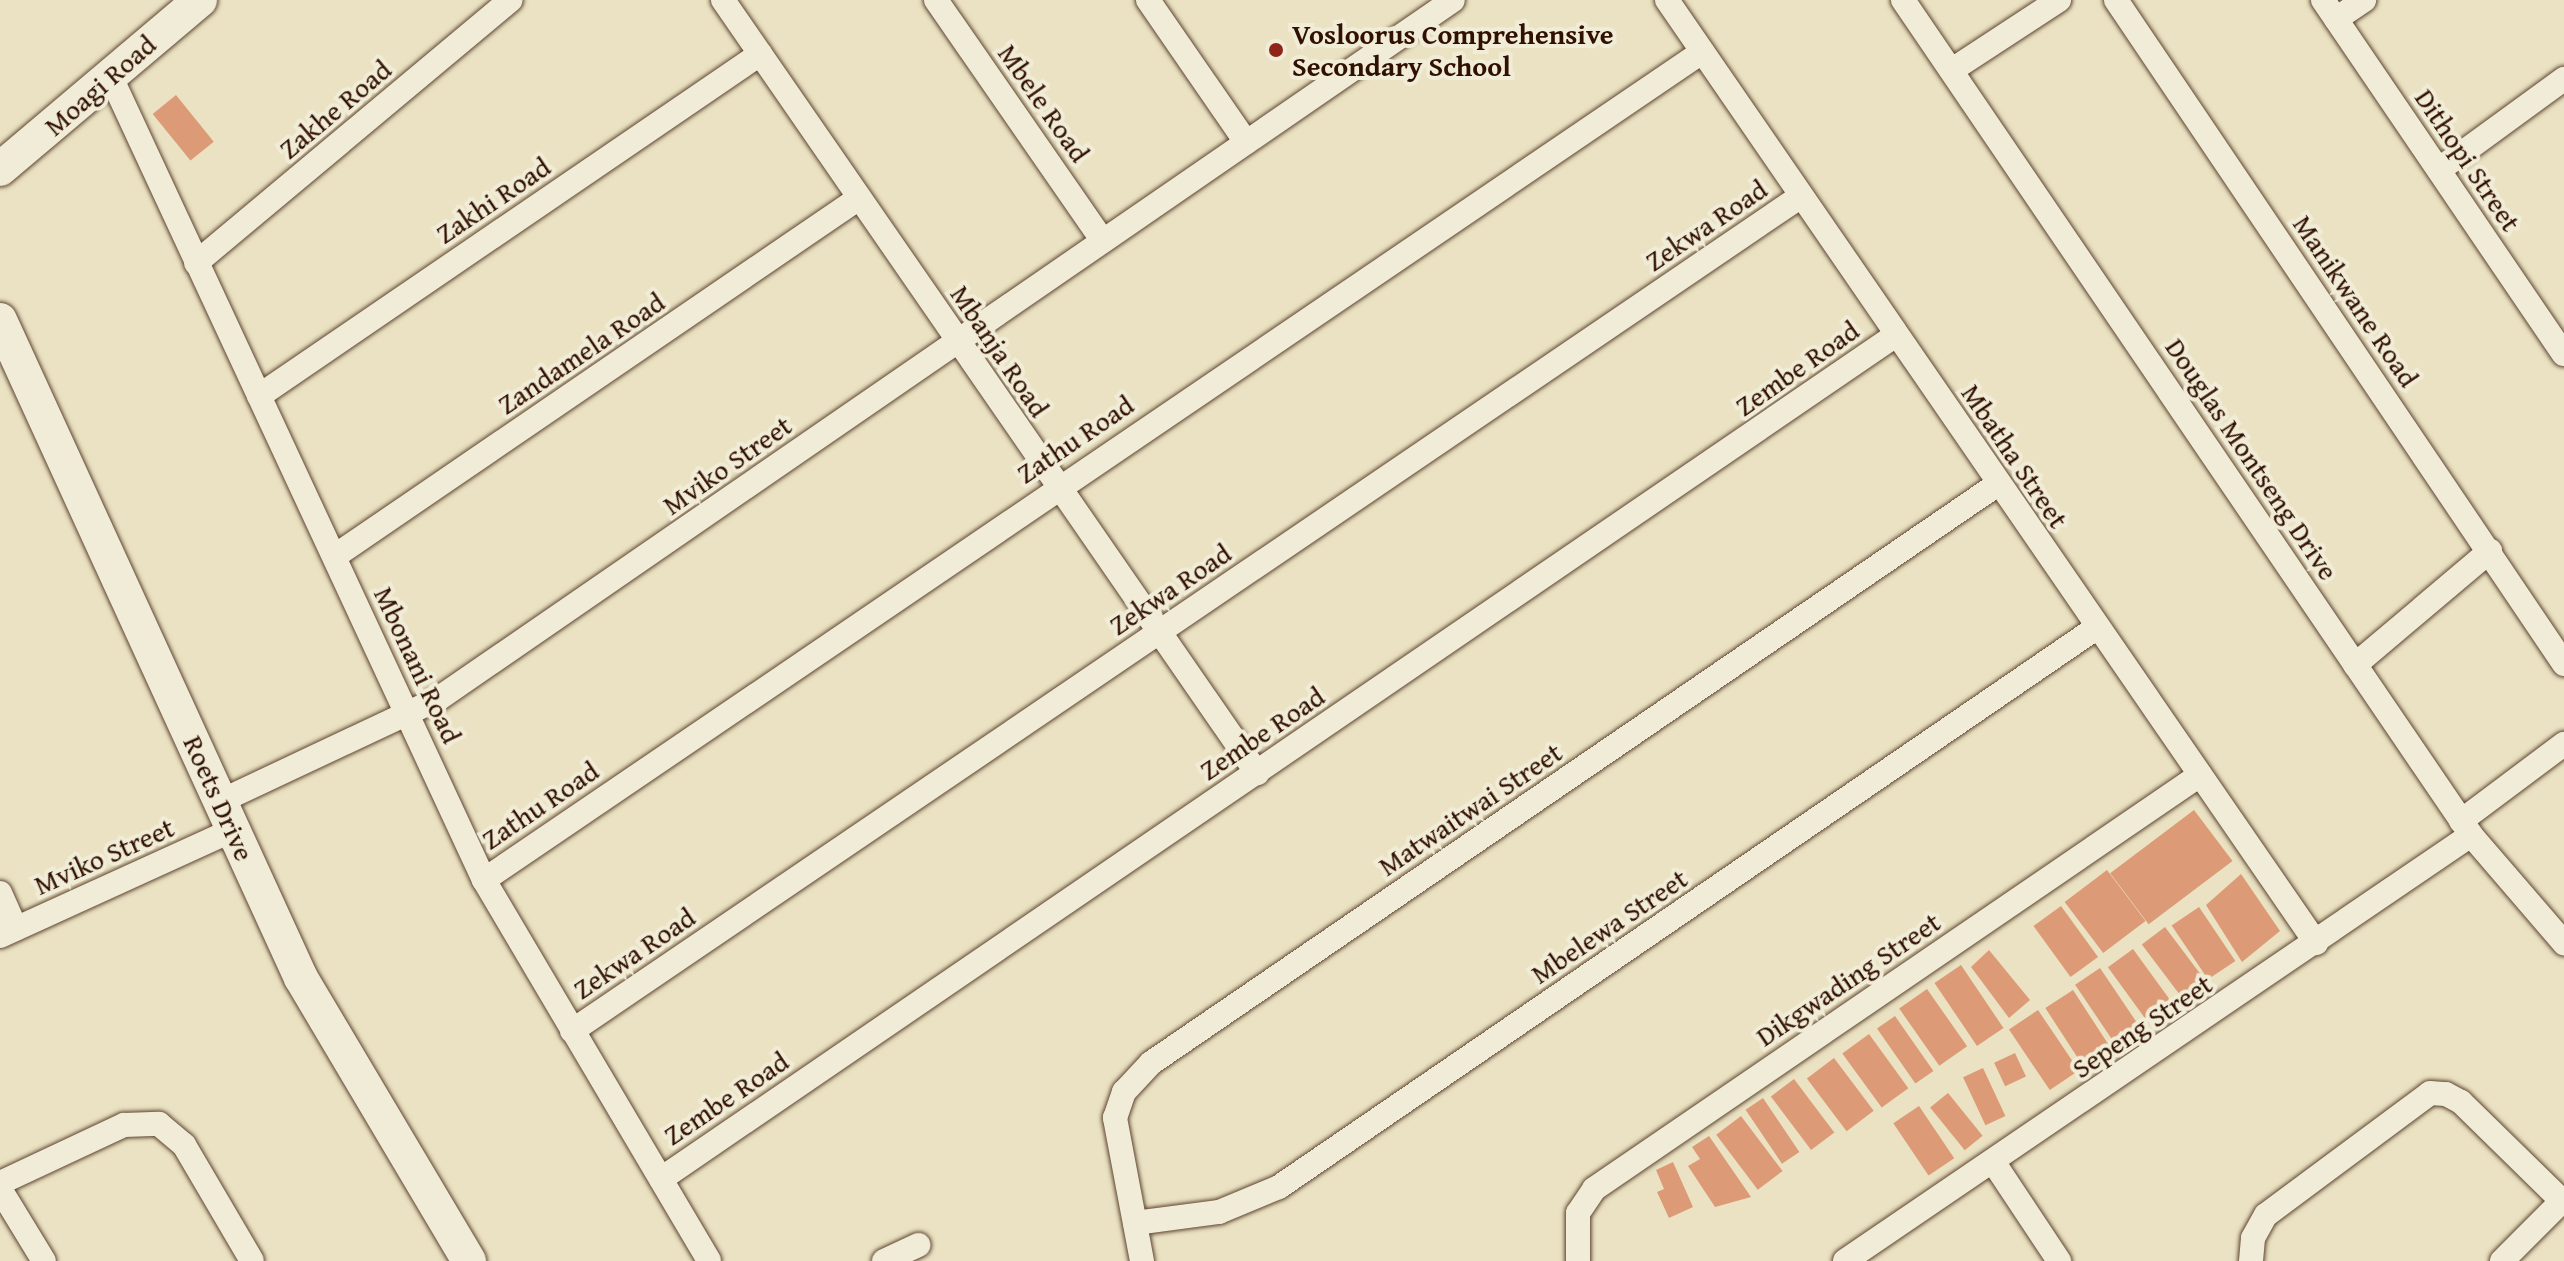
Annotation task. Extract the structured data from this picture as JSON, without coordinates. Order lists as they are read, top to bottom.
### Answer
{
  "streets": {
    "street": [
      "Moagi Road",
      "Mbele Road",
      "Zakhe Road",
      "Dithopi Street",
      "Zakhi Road",
      "Zekwa Road",
      "Manikwane Road",
      "Mbanja Road",
      "Zandamela Road",
      "Zembe Road",
      "Zathu Road",
      "Mbatha Street",
      "Douglas Montseng Drive",
      "Mviko Street",
      "Mbonani Road",
      "Roets Drive",
      "Matwaitwai Street",
      "Mbelewa Street",
      "Dikgwading Street",
      "Sepeng Street"
    ]
  },
  "crossings": [
    ["Moagi Road", "Mbonani Road"],
    ["Mbele Road", "Mviko Street"],
    ["Zakhe Road", "Mbonani Road"],
    ["Zakhi Road", "Mbanja Road"],
    ["Zakhi Road", "Mbonani Road"],
    ["Zekwa Road", "Mbanja Road"],
    ["Zekwa Road", "Mbatha Street"],
    ["Zekwa Road", "Mbonani Road"],
    ["Mbanja Road", "Zandamela Road"],
    ["Mbanja Road", "Zembe Road"],
    ["Mbanja Road", "Zathu Road"],
    ["Mbanja Road", "Mviko Street"],
    ["Zandamela Road", "Mbonani Road"],
    ["Zembe Road", "Mbatha Street"],
    ["Zembe Road", "Mbonani Road"],
    ["Zathu Road", "Mbatha Street"],
    ["Zathu Road", "Mbonani Road"],
    ["Mbatha Street", "Matwaitwai Street"],
    ["Mbatha Street", "Mbelewa Street"],
    ["Mbatha Street", "Dikgwading Street"],
    ["Mbatha Street", "Sepeng Street"],
    ["Douglas Montseng Drive", "Sepeng Street"],
    ["Mviko Street", "Mbonani Road"],
    ["Mviko Street", "Roets Drive"],
    ["Matwaitwai Street", "Mbelewa Street"]
  ],
  "places": ["Vosloorus Comprehensive Secondary School"]
}
